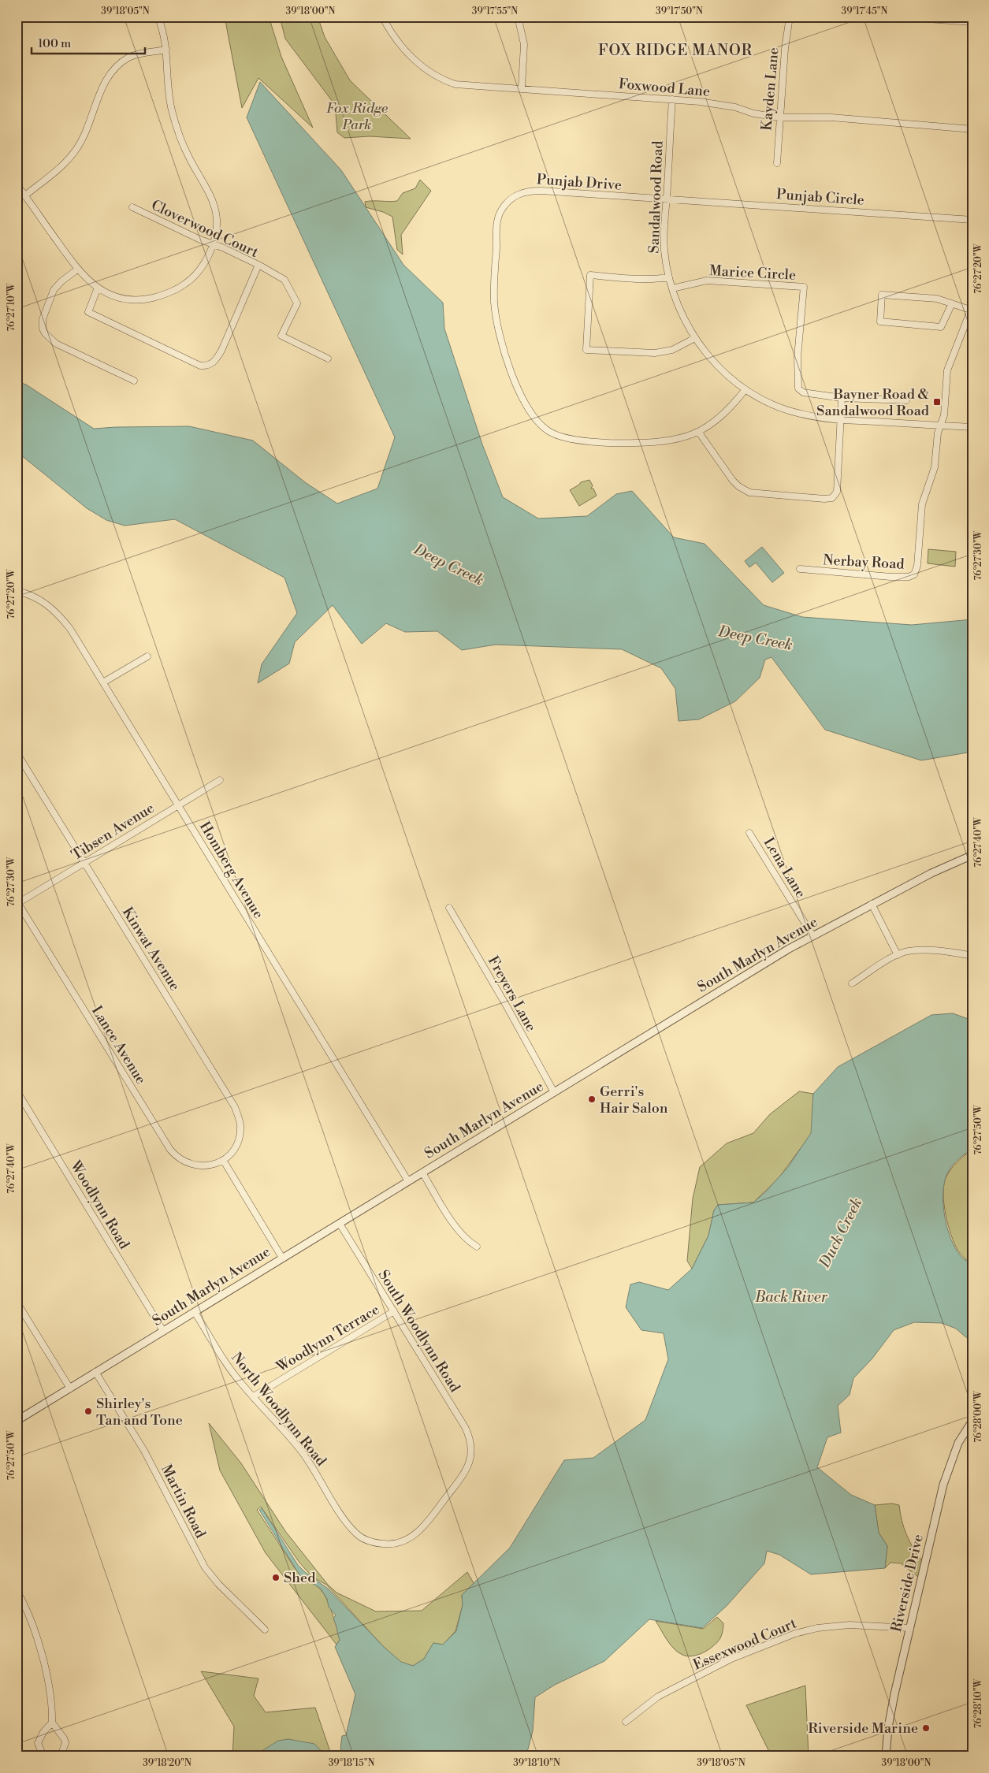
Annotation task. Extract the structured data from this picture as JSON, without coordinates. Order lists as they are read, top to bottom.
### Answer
{
  "streets": {
    "street": [
      "Foxwood Lane",
      "Kayden Lane",
      "Punjab Drive",
      "Sandalwood Road",
      "Punjab Circle",
      "Cloverwood Court",
      "Marice Circle",
      "Nerbay Road",
      "Tibsen Avenue",
      "Lena Lane",
      "Homberg Avenue",
      "Kinwat Avenue",
      "South Marlyn Avenue",
      "Freyers Lane",
      "Lance Avenue",
      "Woodlynn Road",
      "South Woodlynn Road",
      "Woodlynn Terrace",
      "North Woodlynn Road",
      "Martin Road",
      "Riverside Drive",
      "Essexwood Court"
    ]
  },
  "crossings": [
    ["Foxwood Lane", "Kayden Lane"],
    ["Foxwood Lane", "Sandalwood Road"],
    ["Punjab Drive", "Sandalwood Road"],
    ["Punjab Drive", "Punjab Circle"],
    ["Sandalwood Road", "Punjab Circle"],
    ["Sandalwood Road", "Marice Circle"],
    ["Sandalwood Road", "Nerbay Road"],
    ["Tibsen Avenue", "Homberg Avenue"],
    ["Tibsen Avenue", "Kinwat Avenue"],
    ["Tibsen Avenue", "Lance Avenue"],
    ["Lena Lane", "South Marlyn Avenue"],
    ["Homberg Avenue", "South Marlyn Avenue"],
    ["Kinwat Avenue", "Lance Avenue"],
    ["South Marlyn Avenue", "Freyers Lane"],
    ["South Marlyn Avenue", "Woodlynn Road"],
    ["South Marlyn Avenue", "South Woodlynn Road"],
    ["South Marlyn Avenue", "North Woodlynn Road"],
    ["South Marlyn Avenue", "Martin Road"],
    ["South Woodlynn Road", "Woodlynn Terrace"],
    ["South Woodlynn Road", "North Woodlynn Road"],
    ["Woodlynn Terrace", "North Woodlynn Road"],
    ["Riverside Drive", "Essexwood Court"]
  ],
  "districts": ["FOX RIDGE MANOR"],
  "water": ["Deep Creek", "Duck Creek", "Back River"],
  "parks": ["Fox Ridge Park"],
  "places": {
    "transit": ["Bayner Road & Sandalwood Road"],
    "other": [
      "Gerri's Hair Salon",
      "Shirley's Tan and Tone",
      "Shed",
      "Riverside Marine"
    ]
  },
  "scale_bar": "100 m",
  "coordinates": [
    "39°18'05\"N",
    "39°18'00\"N",
    "39°17'55\"N",
    "39°17'50\"N",
    "39°17'45\"N",
    "76°27'20\"W",
    "76°27'10\"W",
    "76°27'30\"W",
    "76°27'40\"W",
    "76°27'50\"W",
    "76°28'00\"W",
    "76°28'10\"W",
    "39°18'20\"N",
    "39°18'15\"N",
    "39°18'10\"N"
  ]
}
